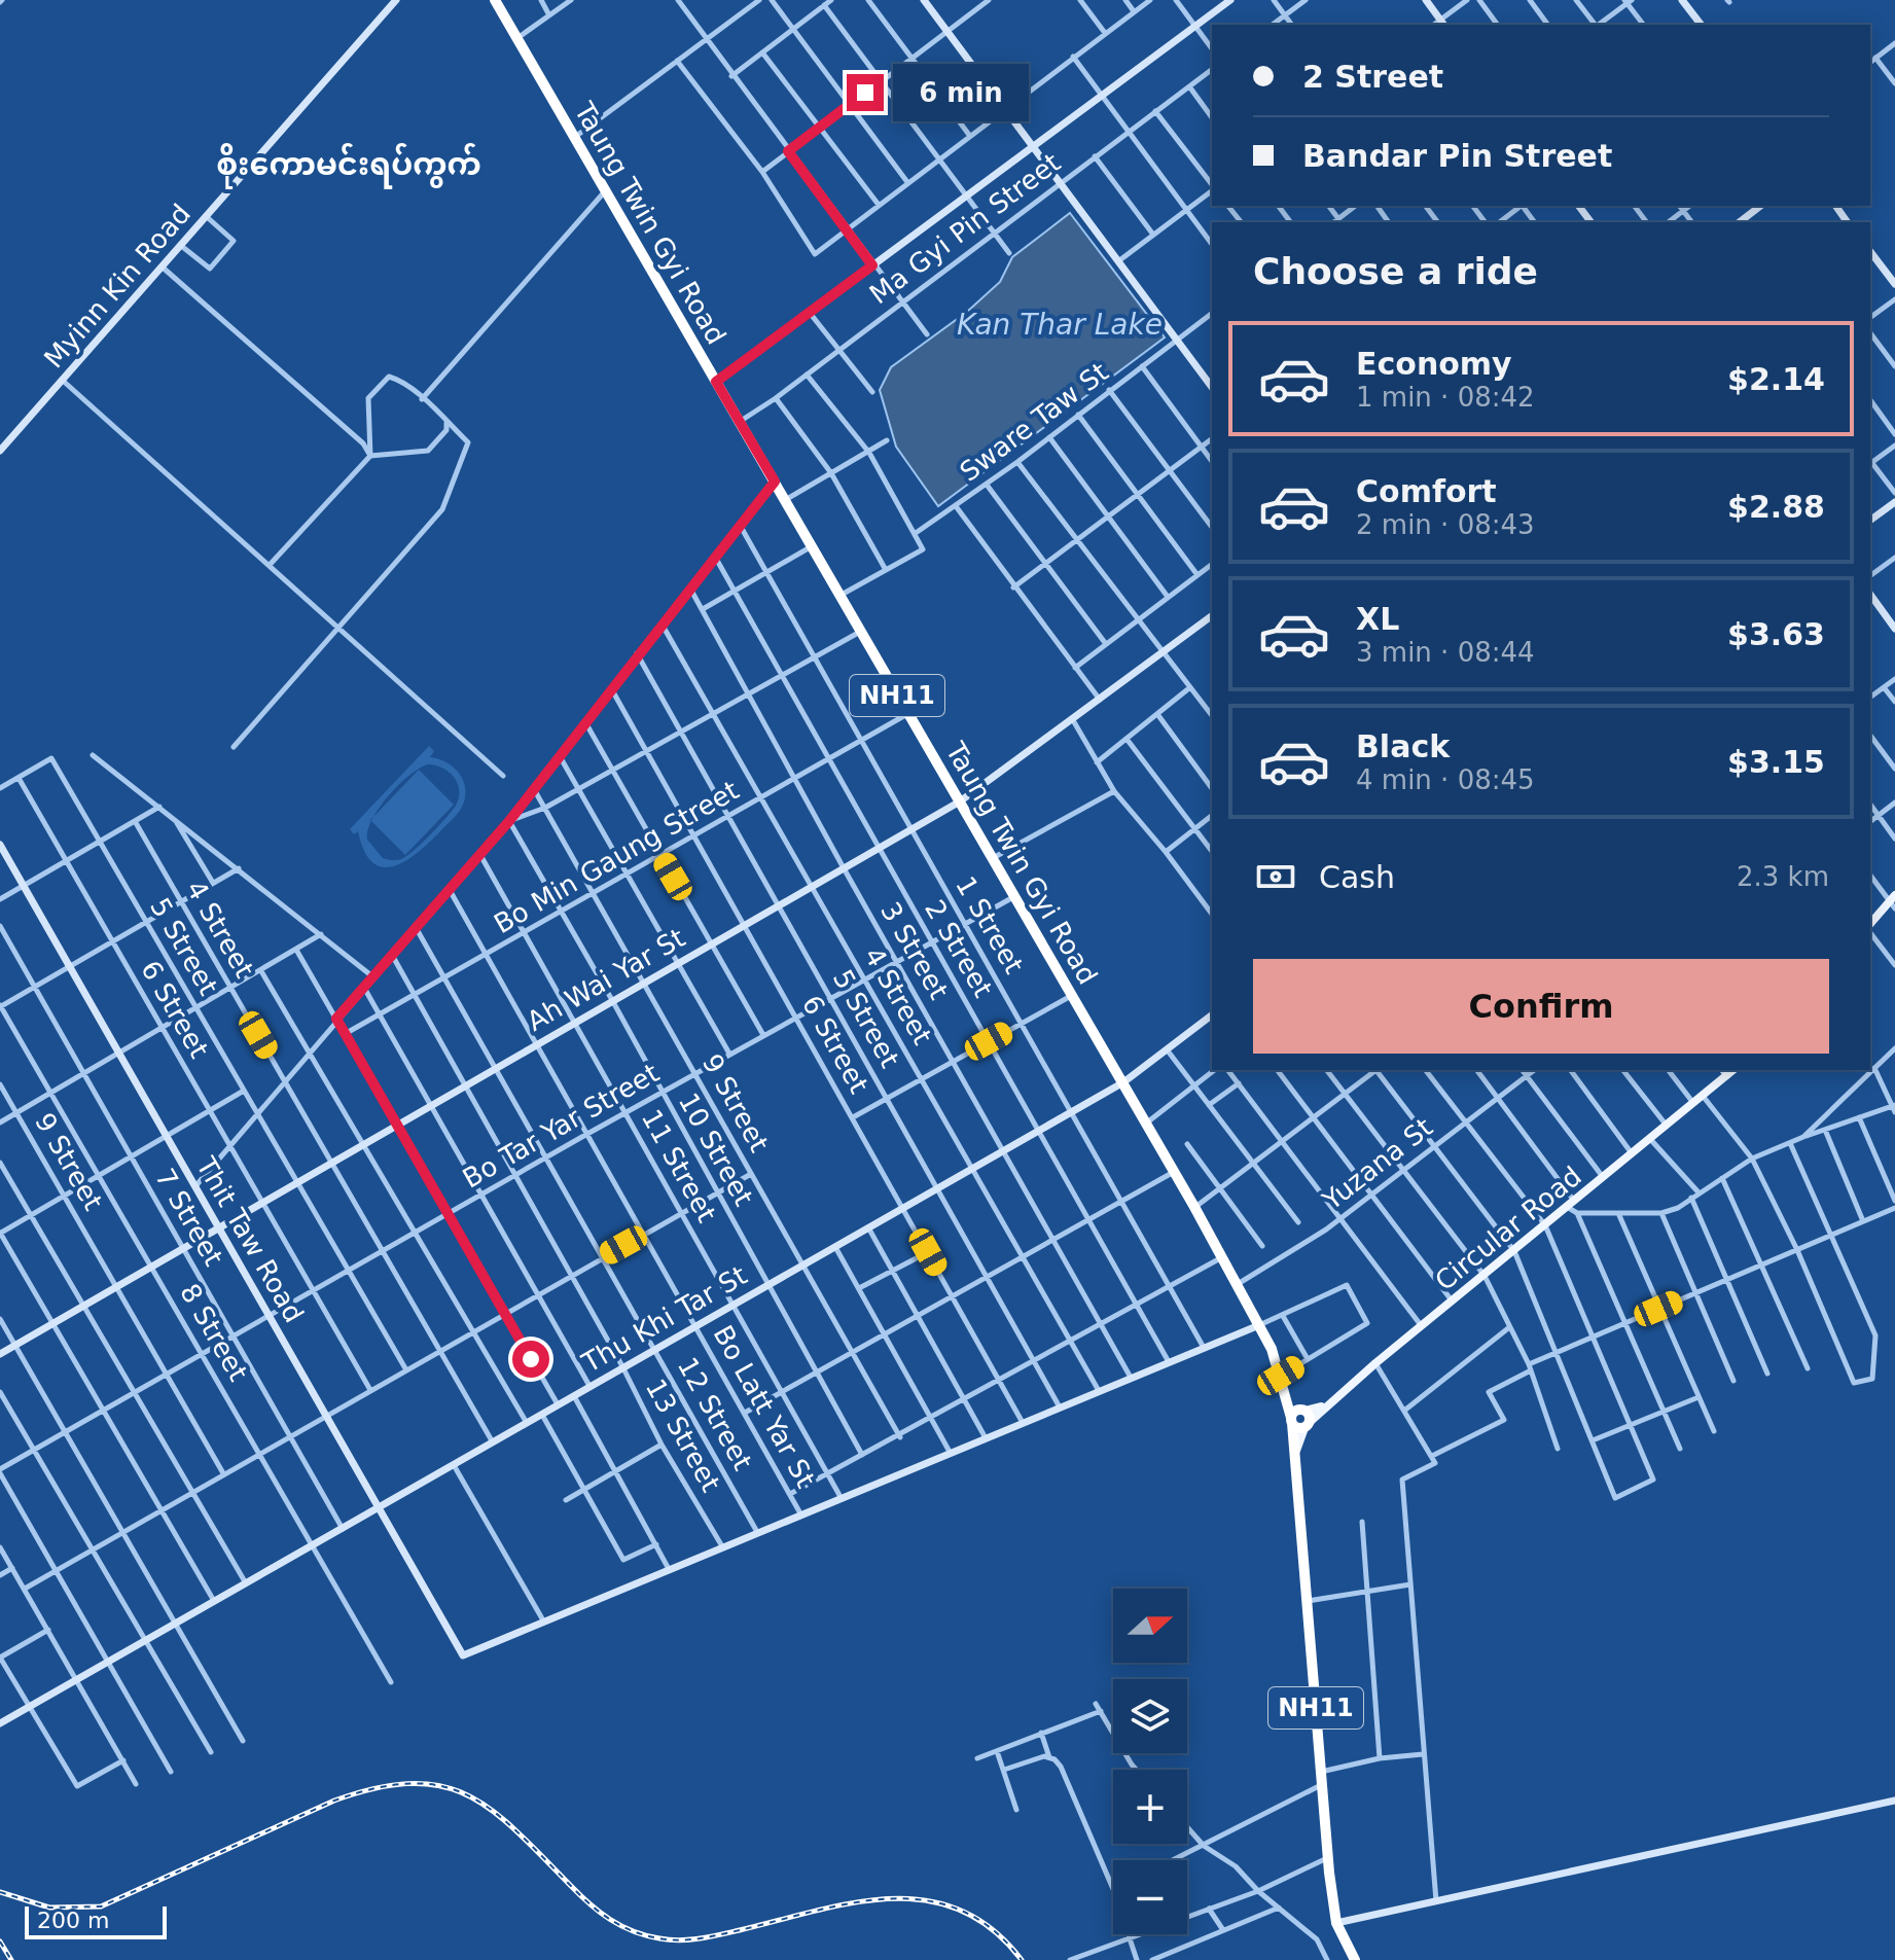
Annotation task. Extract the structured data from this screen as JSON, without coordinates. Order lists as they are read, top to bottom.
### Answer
{
  "streets": {
    "highway": ["Taung Twin Gyi Road", "NH11"],
    "main road": ["Circular Road"],
    "street": [
      "Ma Gyi Pin Street",
      "Myinn Kin Road",
      "Sware Taw St",
      "Bo Min Gaung Street",
      "1 Street",
      "4 Street",
      "5 Street",
      "2 Street",
      "3 Street",
      "Ah Wai Yar St",
      "6 Street",
      "9 Street",
      "Bo Tar Yar Street",
      "10 Street",
      "Yuzana St",
      "11 Street",
      "7 Street",
      "Thit Taw Road",
      "Thu Khi Tar St",
      "8 Street",
      "Bo Latt Yar St",
      "12 Street",
      "13 Street"
    ]
  },
  "crossings": [
    ["Taung Twin Gyi Road", "Ma Gyi Pin Street"],
    ["Taung Twin Gyi Road", "NH11"],
    ["Taung Twin Gyi Road", "Bo Min Gaung Street"],
    ["Taung Twin Gyi Road", "Ah Wai Yar St"],
    ["Taung Twin Gyi Road", "Bo Tar Yar Street"],
    ["Taung Twin Gyi Road", "Yuzana St"],
    ["Taung Twin Gyi Road", "Circular Road"],
    ["Taung Twin Gyi Road", "Thu Khi Tar St"],
    ["NH11", "Circular Road"],
    ["Bo Min Gaung Street", "1 Street"],
    ["Bo Min Gaung Street", "4 Street"],
    ["Bo Min Gaung Street", "5 Street"],
    ["Bo Min Gaung Street", "2 Street"],
    ["Bo Min Gaung Street", "3 Street"],
    ["Bo Min Gaung Street", "6 Street"],
    ["Bo Min Gaung Street", "9 Street"],
    ["Bo Min Gaung Street", "10 Street"],
    ["Bo Min Gaung Street", "11 Street"],
    ["Bo Min Gaung Street", "Bo Latt Yar St"],
    ["Bo Min Gaung Street", "12 Street"],
    ["Bo Min Gaung Street", "13 Street"],
    ["1 Street", "Ah Wai Yar St"],
    ["1 Street", "Bo Tar Yar Street"],
    ["1 Street", "Thu Khi Tar St"],
    ["4 Street", "Ah Wai Yar St"],
    ["4 Street", "Bo Tar Yar Street"],
    ["4 Street", "Thu Khi Tar St"],
    ["5 Street", "Ah Wai Yar St"],
    ["5 Street", "6 Street"],
    ["5 Street", "Bo Tar Yar Street"],
    ["5 Street", "Thu Khi Tar St"],
    ["2 Street", "Ah Wai Yar St"],
    ["2 Street", "Bo Tar Yar Street"],
    ["2 Street", "Thu Khi Tar St"],
    ["3 Street", "Ah Wai Yar St"],
    ["3 Street", "Bo Tar Yar Street"],
    ["3 Street", "Thu Khi Tar St"],
    ["Ah Wai Yar St", "6 Street"],
    ["Ah Wai Yar St", "9 Street"],
    ["Ah Wai Yar St", "10 Street"],
    ["Ah Wai Yar St", "11 Street"],
    ["Ah Wai Yar St", "7 Street"],
    ["Ah Wai Yar St", "Thit Taw Road"],
    ["Ah Wai Yar St", "8 Street"],
    ["Ah Wai Yar St", "Bo Latt Yar St"],
    ["Ah Wai Yar St", "12 Street"],
    ["Ah Wai Yar St", "13 Street"],
    ["6 Street", "Bo Tar Yar Street"],
    ["6 Street", "Thu Khi Tar St"],
    ["9 Street", "Bo Tar Yar Street"],
    ["9 Street", "Thu Khi Tar St"],
    ["Bo Tar Yar Street", "10 Street"],
    ["Bo Tar Yar Street", "11 Street"],
    ["Bo Tar Yar Street", "7 Street"],
    ["Bo Tar Yar Street", "Thit Taw Road"],
    ["Bo Tar Yar Street", "8 Street"],
    ["Bo Tar Yar Street", "Bo Latt Yar St"],
    ["Bo Tar Yar Street", "12 Street"],
    ["Bo Tar Yar Street", "13 Street"],
    ["10 Street", "Thu Khi Tar St"],
    ["11 Street", "Thu Khi Tar St"],
    ["7 Street", "Thu Khi Tar St"],
    ["Thit Taw Road", "Thu Khi Tar St"],
    ["Thu Khi Tar St", "8 Street"],
    ["Thu Khi Tar St", "Bo Latt Yar St"],
    ["Thu Khi Tar St", "12 Street"],
    ["Thu Khi Tar St", "13 Street"]
  ],
  "districts": ["စိုးကောမင်းရပ်ကွက်"],
  "water": ["Kan Thar Lake"],
  "scale_bar": "200 m",
  "north": "right",
  "page": {
    "banner": ["2 Street", "Bandar Pin Street"],
    "bubble": "6 min",
    "heading": "Choose a ride",
    "list": [
      {
        "name": "Economy",
        "note": "1 min · 08:42",
        "value": "$2.14"
      },
      {
        "name": "Comfort",
        "note": "2 min · 08:43",
        "value": "$2.88"
      },
      {
        "name": "XL",
        "note": "3 min · 08:44",
        "value": "$3.63"
      },
      {
        "name": "Black",
        "note": "4 min · 08:45",
        "value": "$3.15"
      }
    ],
    "pay": ["Cash", "2.3 km"],
    "buttons": "Confirm",
    "map_buttons": ["+", "−"],
    "scale": "200 m"
  }
}
